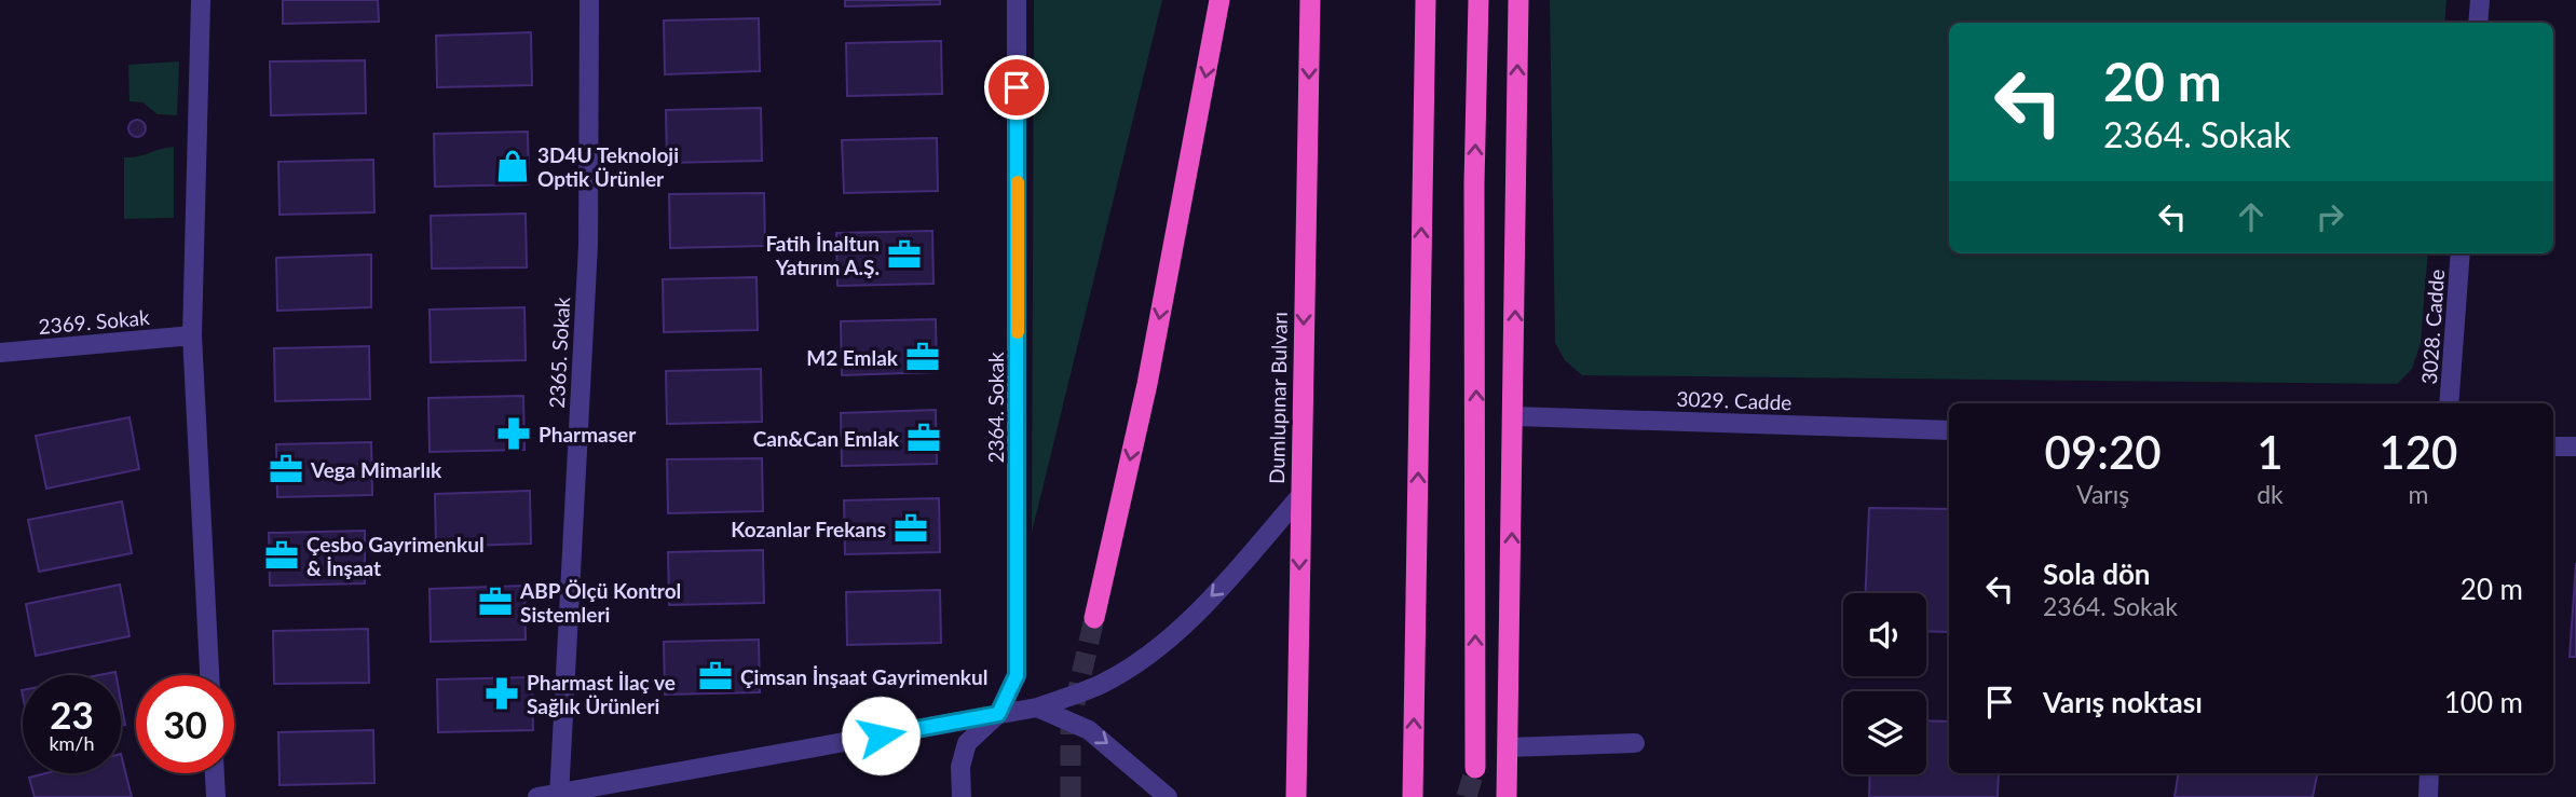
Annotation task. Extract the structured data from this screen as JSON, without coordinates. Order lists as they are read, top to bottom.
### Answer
{
  "streets": {
    "highway": ["Dumlupınar Bulvarı"],
    "street": [
      "2369. Sokak",
      "3028. Cadde",
      "2365. Sokak",
      "3029. Cadde",
      "2364. Sokak"
    ]
  },
  "places": {
    "shop": ["3D4U Teknoloji Optik Ürünler"],
    "office": [
      "Fatih İnaltun Yatırım A.Ş.",
      "M2 Emlak",
      "Can&Can Emlak",
      "Vega Mimarlık",
      "Kozanlar Frekans",
      "Çesbo Gayrimenkul & İnşaat",
      "ABP Ölçü Kontrol Sistemleri",
      "Çimsan İnşaat Gayrimenkul"
    ],
    "pharmacy": ["Pharmaser", "Pharmast İlaç ve Sağlık Ürünleri"]
  },
  "page": {
    "turn": ["20 m", "2364. Sokak"],
    "eta": [
      "09:20",
      "Varış",
      "1",
      "dk",
      "120",
      "m"
    ],
    "list": [
      {
        "name": "Sola dön",
        "note": "2364. Sokak",
        "value": "20 m"
      },
      {
        "name": "Varış noktası",
        "value": "100 m"
      }
    ],
    "speed": "23 km/h",
    "limit": "30"
  }
}
